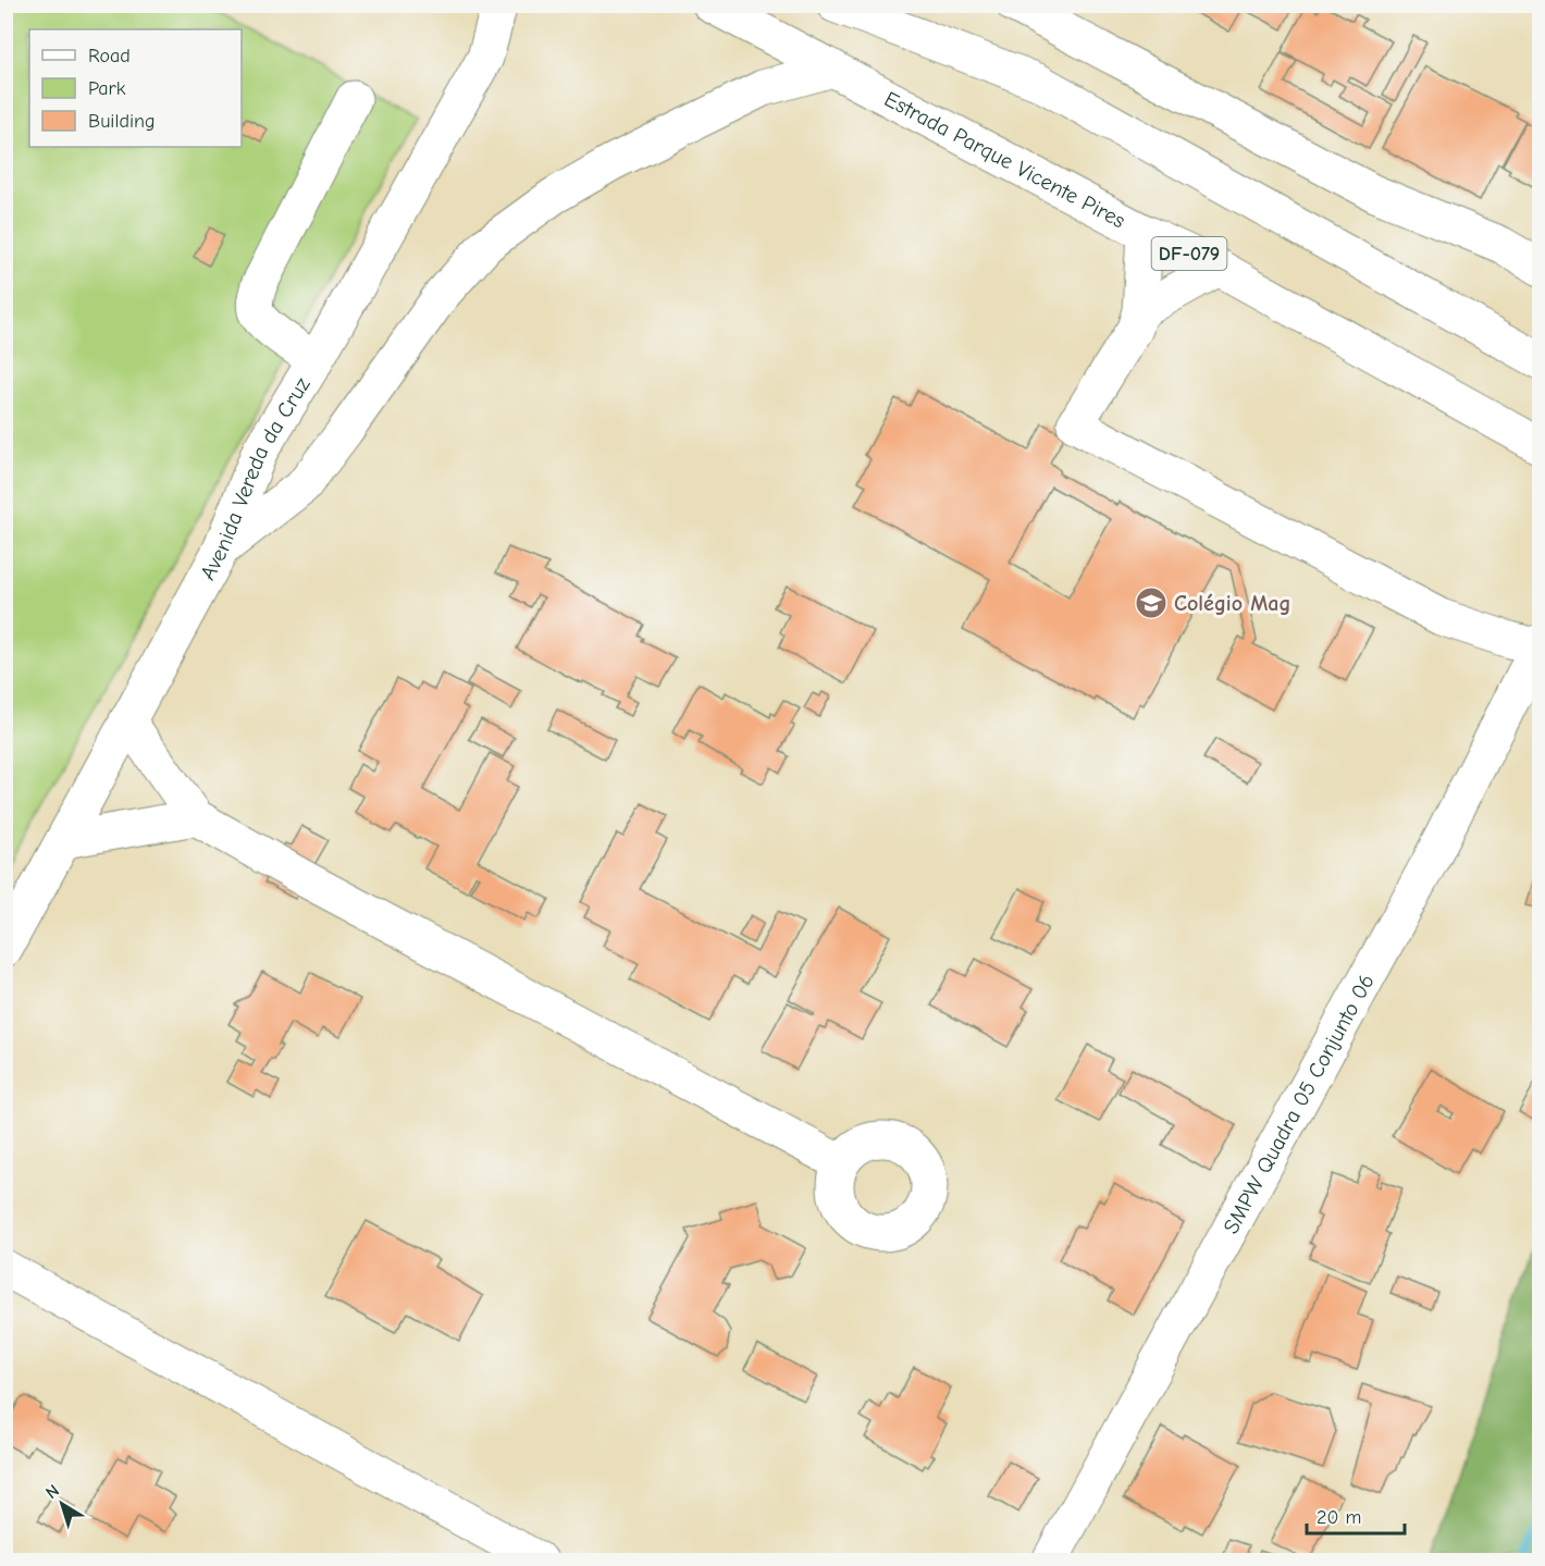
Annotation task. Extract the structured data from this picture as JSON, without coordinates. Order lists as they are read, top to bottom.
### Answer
{
  "streets": {
    "street": [
      "Estrada Parque Vicente Pires",
      "DF-079",
      "Avenida Vereda da Cruz",
      "SMPW Quadra 05 Conjunto 06"
    ]
  },
  "places": {
    "school or university": ["Colégio Mag"]
  },
  "legend": ["Road", "Park", "Building"],
  "scale_bar": "20 m",
  "north": "top left"
}
